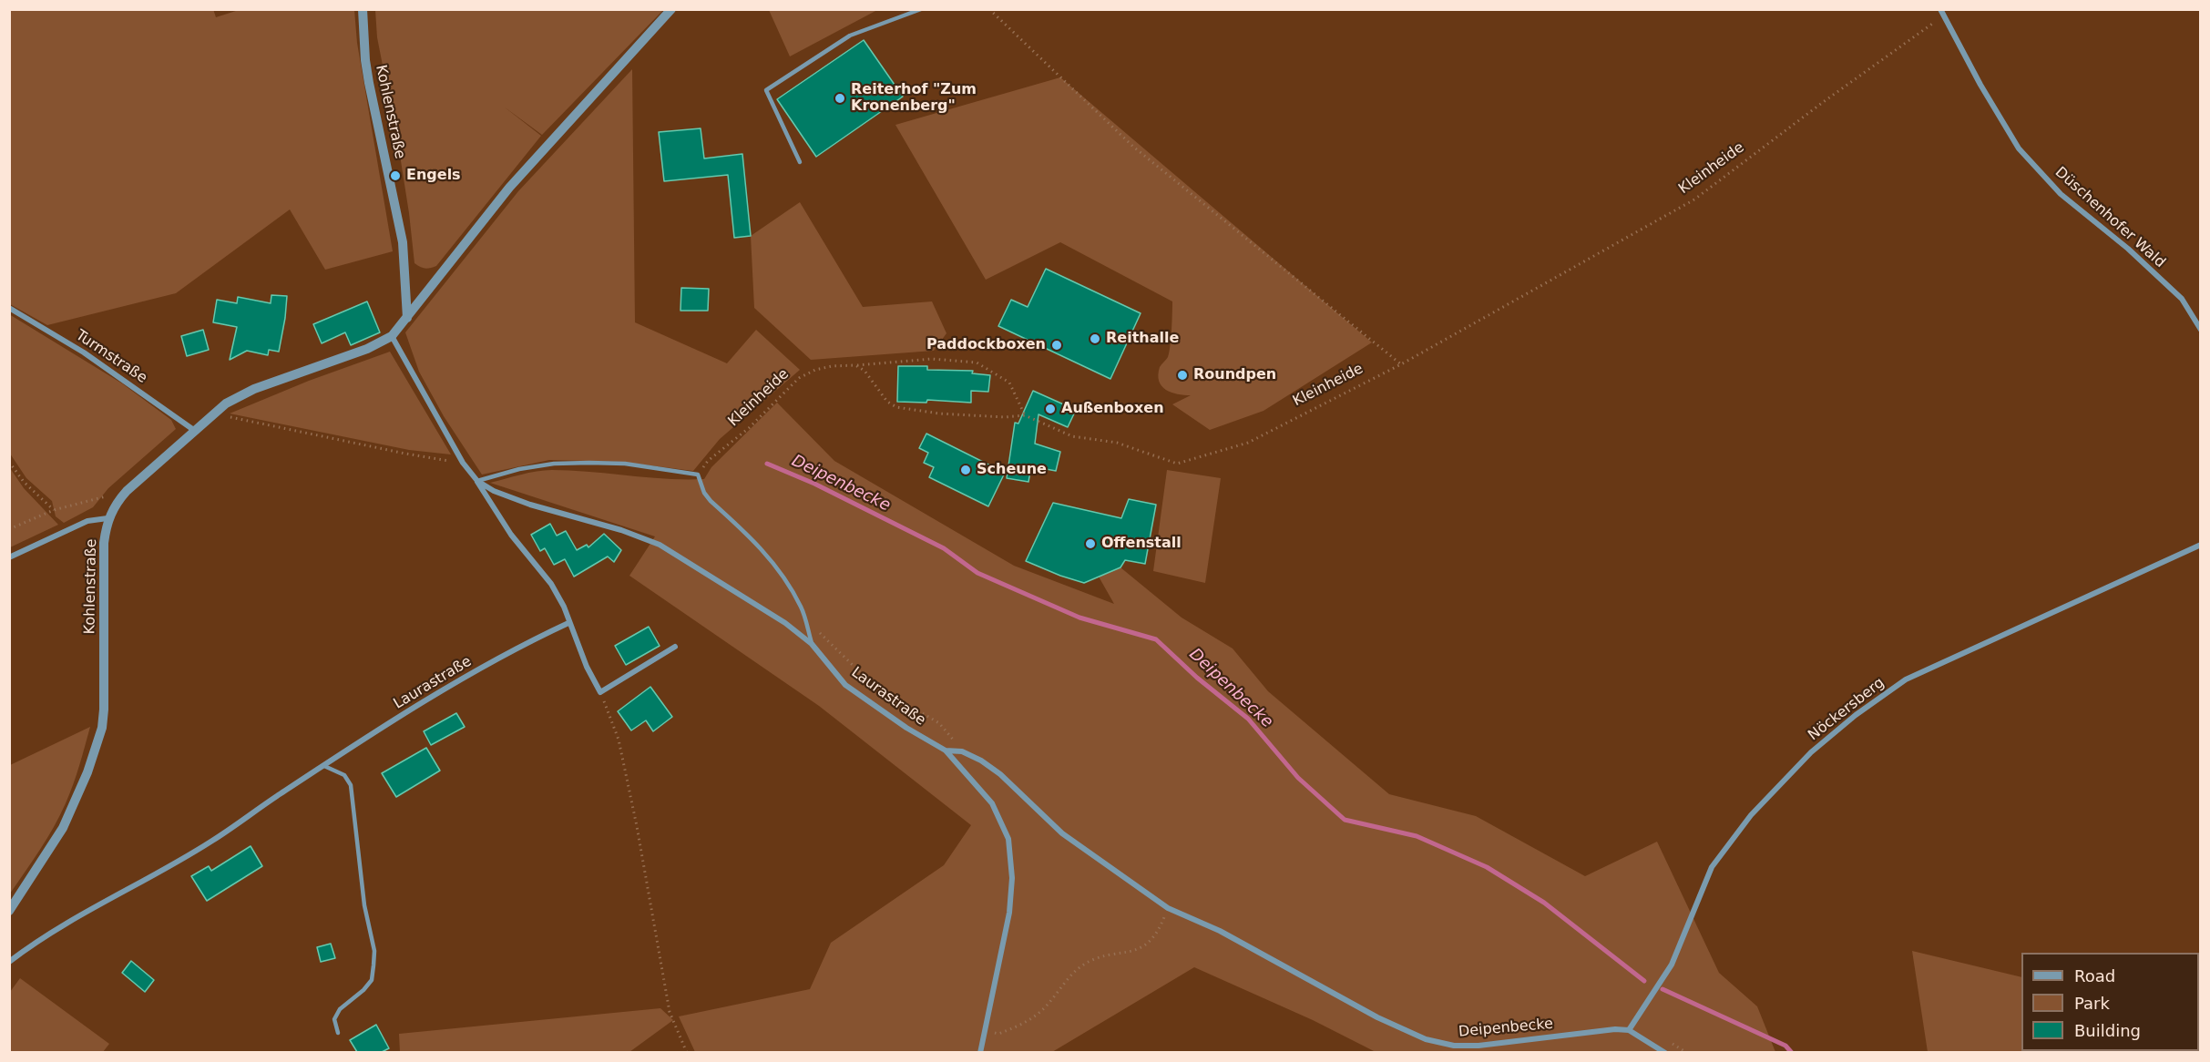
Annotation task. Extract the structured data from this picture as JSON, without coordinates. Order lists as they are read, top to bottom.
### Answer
{
  "streets": {
    "street": [
      "Kohlenstraße",
      "Düschenhofer Wald",
      "Turmstraße",
      "Laurastraße",
      "Nöckersberg",
      "Deipenbecke"
    ],
    "path": ["Kleinheide"]
  },
  "crossings": [
    ["Kohlenstraße", "Turmstraße"],
    ["Kohlenstraße", "Laurastraße"],
    ["Kleinheide", "Düschenhofer Wald"],
    ["Laurastraße", "Deipenbecke"],
    ["Nöckersberg", "Deipenbecke"]
  ],
  "water": ["Deipenbecke"],
  "places": [
    "Reiterhof \"Zum Kronenberg\"",
    "Engels",
    "Reithalle",
    "Paddockboxen",
    "Roundpen",
    "Außenboxen",
    "Scheune",
    "Offenstall"
  ],
  "legend": ["Road", "Park", "Building"]
}
